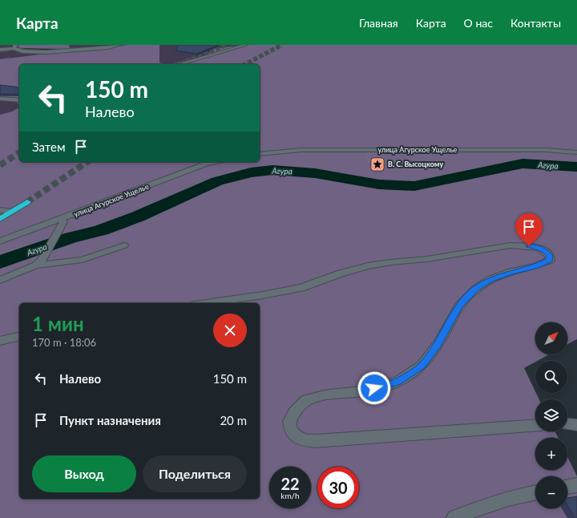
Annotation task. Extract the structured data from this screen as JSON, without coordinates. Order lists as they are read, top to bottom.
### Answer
{
  "streets": {
    "street": ["улица Агурское Ущелье"]
  },
  "water": ["Агура"],
  "places": {
    "place": ["В. С. Высоцкому"]
  },
  "north": "top right",
  "page": {
    "header": "Карта",
    "nav": [
      "Главная",
      "Карта",
      "О нас",
      "Контакты"
    ],
    "turn": ["150 m", "Налево"],
    "then": "Затем",
    "heading": ["1 мин", "170 m · 18:06"],
    "map_buttons": ["+", "−"],
    "list": [
      {
        "name": "Налево",
        "value": "150 m"
      },
      {
        "name": "Пункт назначения",
        "value": "20 m"
      }
    ],
    "buttons": ["Выход", "Поделиться"],
    "speed": "22 km/h",
    "limit": "30"
  }
}
